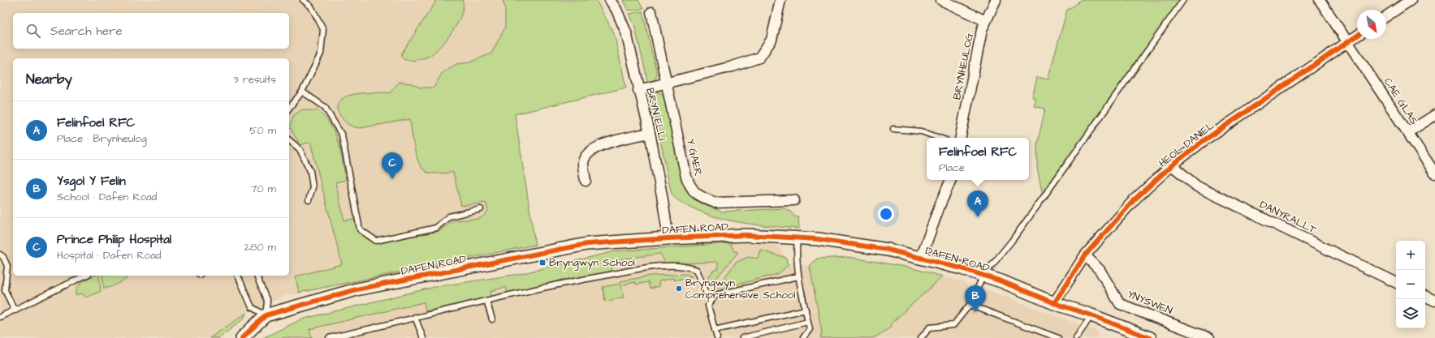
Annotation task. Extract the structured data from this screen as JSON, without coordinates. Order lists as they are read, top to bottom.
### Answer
{
  "streets": {
    "street": [
      "BRYNHEULOG",
      "CAE GLAS",
      "BRYN ELLI",
      "HEOL DANIEL",
      "Y GAER",
      "DANYRALLT",
      "DAFEN ROAD",
      "YNYSWEN"
    ]
  },
  "crossings": [
    ["CAE GLAS", "HEOL DANIEL"],
    ["BRYN ELLI", "DAFEN ROAD"],
    ["HEOL DANIEL", "DANYRALLT"],
    ["HEOL DANIEL", "DAFEN ROAD"],
    ["HEOL DANIEL", "YNYSWEN"]
  ],
  "places": {
    "transit": ["Bryngwyn School"],
    "other": ["Bryngwyn Comprehensive School"]
  },
  "north": "bottom right",
  "page": {
    "search": "Search here",
    "heading": ["Nearby", "3 results"],
    "list": [
      {
        "mark": "A",
        "name": "Felinfoel RFC",
        "note": "Place · Brynheulog",
        "value": "50 m"
      },
      {
        "mark": "B",
        "name": "Ysgol Y Felin",
        "note": "School · Dafen Road",
        "value": "70 m"
      },
      {
        "mark": "C",
        "name": "Prince Philip Hospital",
        "note": "Hospital · Dafen Road",
        "value": "280 m"
      }
    ],
    "popup": ["Felinfoel RFC", "Place"],
    "pins": ["C", "A", "B"],
    "map_buttons": ["+", "−"]
  }
}
